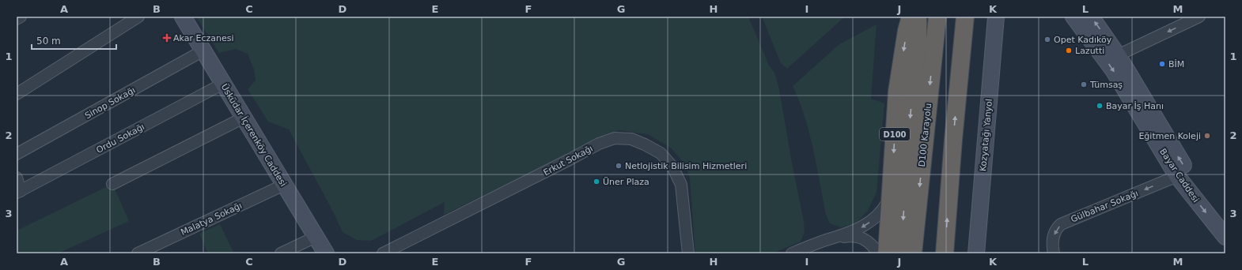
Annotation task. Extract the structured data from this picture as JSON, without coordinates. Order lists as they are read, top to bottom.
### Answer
{
  "streets": {
    "highway": ["D100", "D100 Karayolu"],
    "main road": ["Üsküdar İçerenköy Caddesi", "Kozyatağı Yanyol", "Bayar Caddesi"],
    "street": [
      "Sinop Sokağı",
      "Ordu Sokağı",
      "Erkut Sokağı",
      "Gülbahar Sokağı",
      "Malatya Sokağı"
    ]
  },
  "crossings": [
    ["Sinop Sokağı", "Üsküdar İçerenköy Caddesi"],
    ["Üsküdar İçerenköy Caddesi", "Ordu Sokağı"],
    ["Üsküdar İçerenköy Caddesi", "Malatya Sokağı"],
    ["Bayar Caddesi", "Gülbahar Sokağı"]
  ],
  "one_way": ["Gülbahar Sokağı"],
  "places": {
    "health": ["Akar Eczanesi"],
    "other": [
      "Opet Kadıköy",
      "Lazutti",
      "BİM",
      "Tümsaş",
      "Bayar İş Hanı",
      "Eğitmen Koleji",
      "Netlojistik Bilisim Hizmetleri",
      "Üner Plaza"
    ]
  },
  "scale_bar": "50 m",
  "grid": {
    "columns": [
      "A",
      "B",
      "C",
      "D",
      "E",
      "F",
      "G",
      "H",
      "I",
      "J",
      "K",
      "L",
      "M"
    ],
    "rows": ["1", "2", "3"]
  }
}
